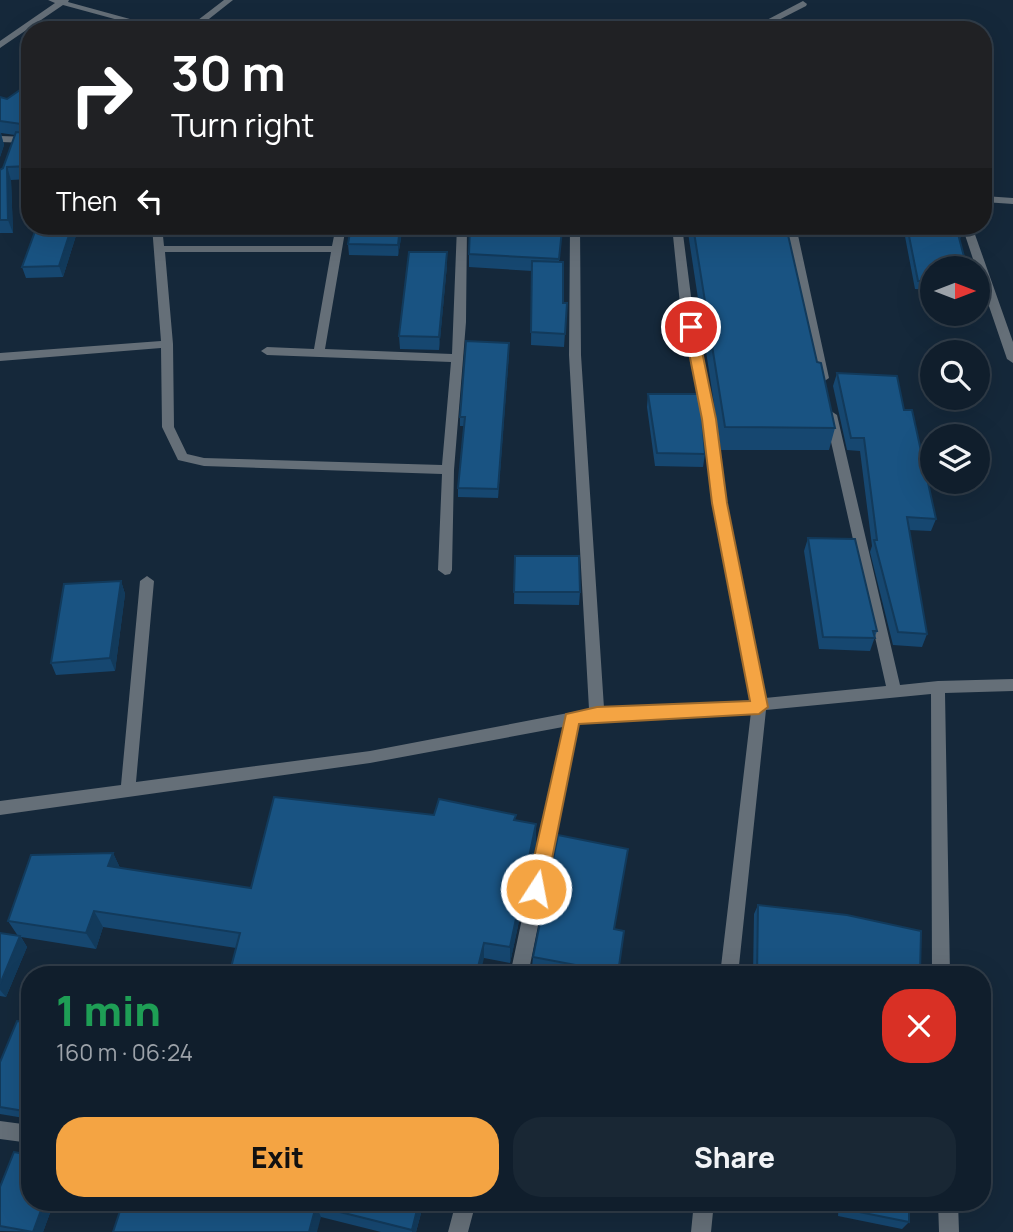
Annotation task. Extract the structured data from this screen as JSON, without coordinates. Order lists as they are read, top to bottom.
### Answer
{
  "north": "right",
  "page": {
    "turn": ["30 m", "Turn right"],
    "then": "Then",
    "heading": ["1 min", "160 m · 06:24"],
    "buttons": ["Exit", "Share"]
  }
}
